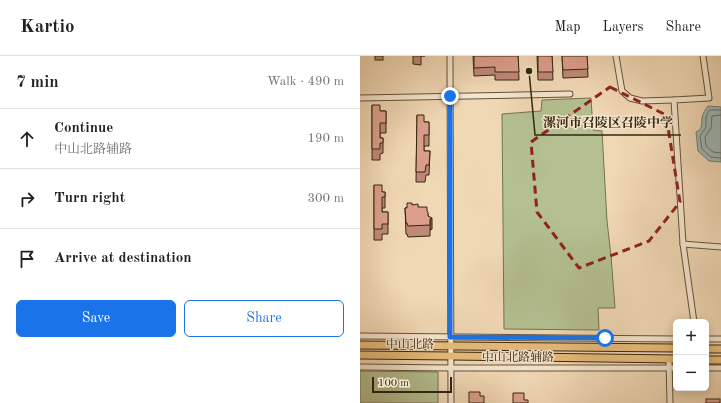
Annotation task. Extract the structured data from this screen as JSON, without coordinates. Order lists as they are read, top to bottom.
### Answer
{
  "streets": {
    "main road": ["中山北路"],
    "street": ["中山北路辅路"]
  },
  "places": ["漯河市召陵区召陵中学"],
  "scale_bar": "100 m",
  "page": {
    "header": "Kartio",
    "nav": ["Map", "Layers", "Share"],
    "heading": ["7 min", "Walk · 490 m"],
    "list": [
      ["Continue", "中山北路辅路", "190 m"],
      ["Turn right", "300 m"],
      "Arrive at destination"
    ],
    "buttons": ["Save", "Share"],
    "map_buttons": ["+", "−"],
    "scale": "100 m"
  }
}
